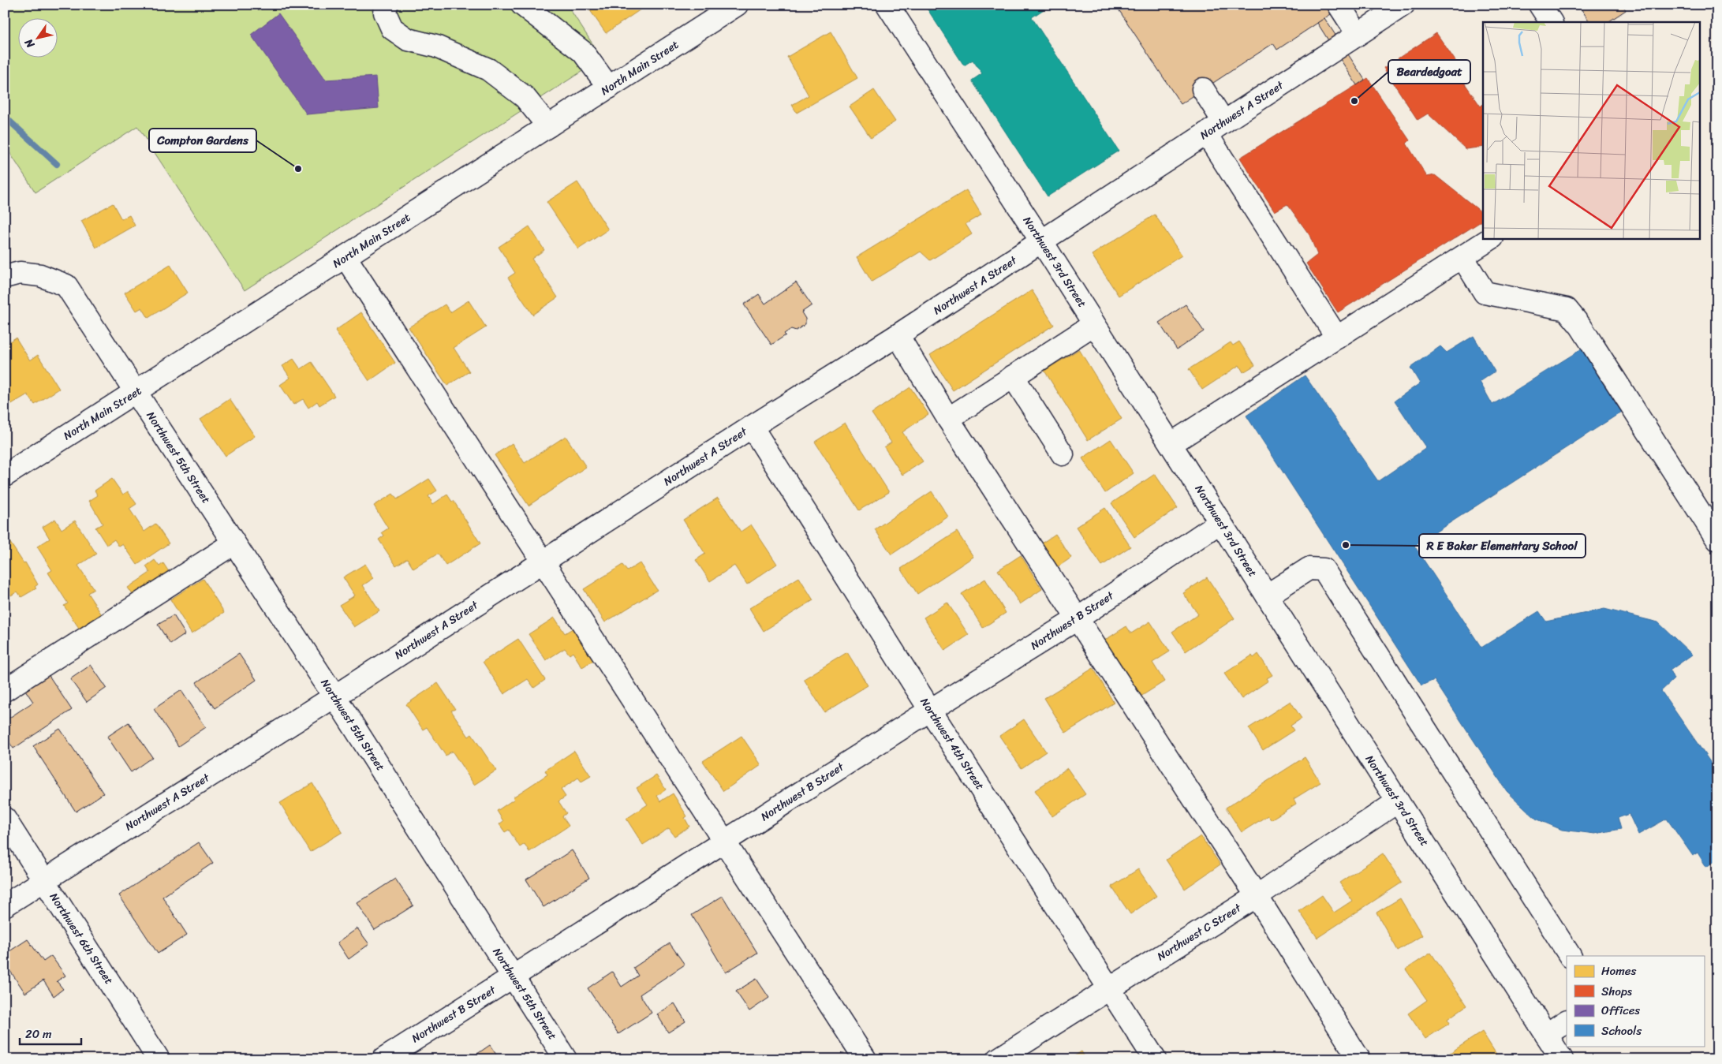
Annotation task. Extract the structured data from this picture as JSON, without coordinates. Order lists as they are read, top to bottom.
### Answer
{
  "streets": {
    "street": [
      "North Main Street",
      "Northwest A Street",
      "Northwest 3rd Street",
      "Northwest 5th Street",
      "Northwest B Street",
      "Northwest 4th Street",
      "Northwest C Street",
      "Northwest 6th Street"
    ]
  },
  "crossings": [
    ["North Main Street", "Northwest 5th Street"],
    ["Northwest A Street", "Northwest 3rd Street"],
    ["Northwest A Street", "Northwest 5th Street"],
    ["Northwest A Street", "Northwest 4th Street"],
    ["Northwest A Street", "Northwest 6th Street"],
    ["Northwest 3rd Street", "Northwest B Street"],
    ["Northwest 3rd Street", "Northwest C Street"],
    ["Northwest 5th Street", "Northwest B Street"],
    ["Northwest B Street", "Northwest 4th Street"],
    ["Northwest 4th Street", "Northwest C Street"]
  ],
  "places": ["Beardedgoat", "Compton Gardens", "R E Baker Elementary School"],
  "legend": [
    "Homes",
    "Shops",
    "Offices",
    "Schools"
  ],
  "scale_bar": "20 m",
  "north": "bottom left"
}
